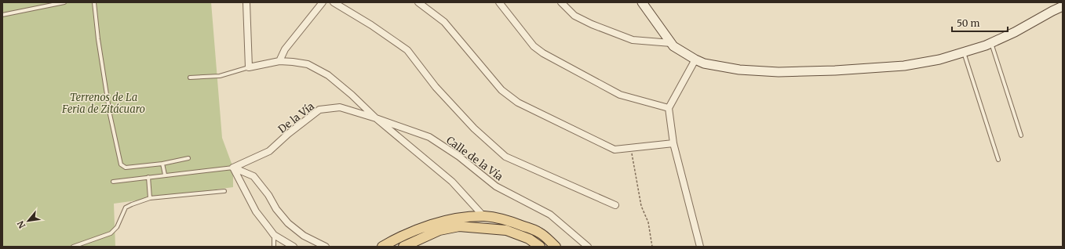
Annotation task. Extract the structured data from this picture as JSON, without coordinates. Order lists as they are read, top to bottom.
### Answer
{
  "streets": {
    "street": ["De la Vía", "Calle de la Vía"]
  },
  "crossings": [
    ["De la Vía", "Calle de la Vía"]
  ],
  "parks": ["Terrenos de La Feria de Zitácuaro"],
  "scale_bar": "50 m",
  "north": "bottom left"
}
